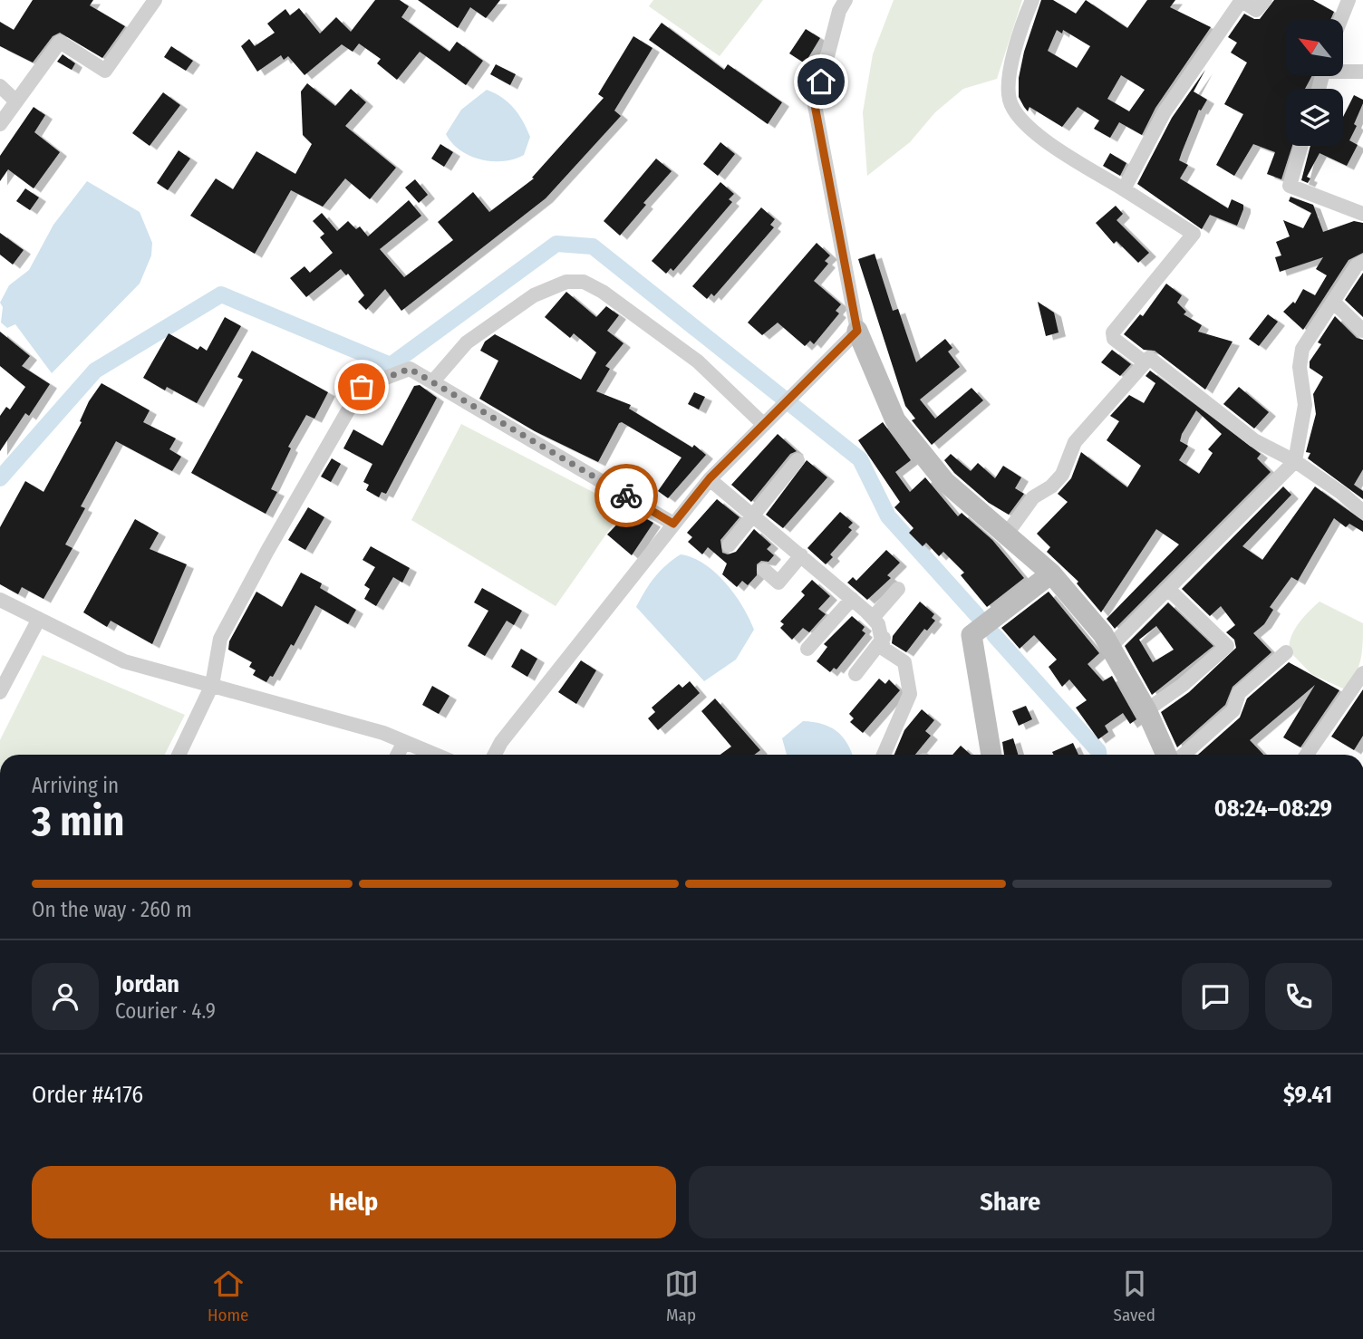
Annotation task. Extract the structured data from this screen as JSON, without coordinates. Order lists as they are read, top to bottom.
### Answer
{
  "north": "top left",
  "page": {
    "heading": ["3 min", "Arriving in", "08:24–08:29"],
    "panel": [
      "Jordan",
      "Courier · 4.9",
      "Order #4176",
      "$9.41"
    ],
    "bar": "On the way · 260 m",
    "buttons": ["Help", "Share"],
    "tabs": ["Home", "Map", "Saved"]
  }
}
